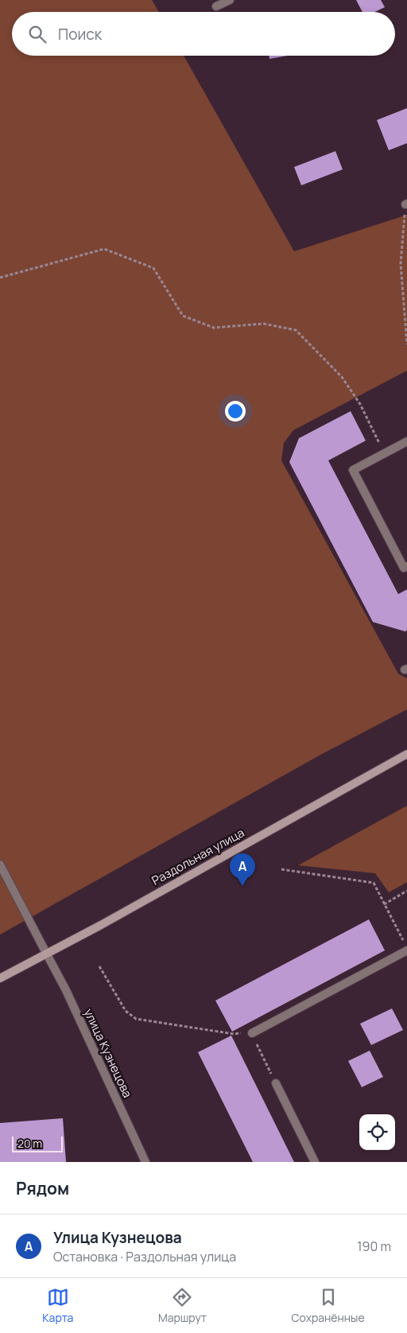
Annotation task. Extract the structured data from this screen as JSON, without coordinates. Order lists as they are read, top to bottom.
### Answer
{
  "streets": {
    "main road": ["Раздольная улица"],
    "street": ["улица Кузнецова"]
  },
  "crossings": [
    ["Раздольная улица", "улица Кузнецова"]
  ],
  "scale_bar": "20 m",
  "page": {
    "search": "Поиск",
    "pins": "A",
    "scale": "20 m",
    "heading": "Рядом",
    "list": [
      {
        "mark": "A",
        "name": "Улица Кузнецова",
        "note": "Остановка · Раздольная улица",
        "value": "190 m"
      }
    ],
    "nav": ["Карта", "Маршрут", "Сохранённые"]
  }
}
